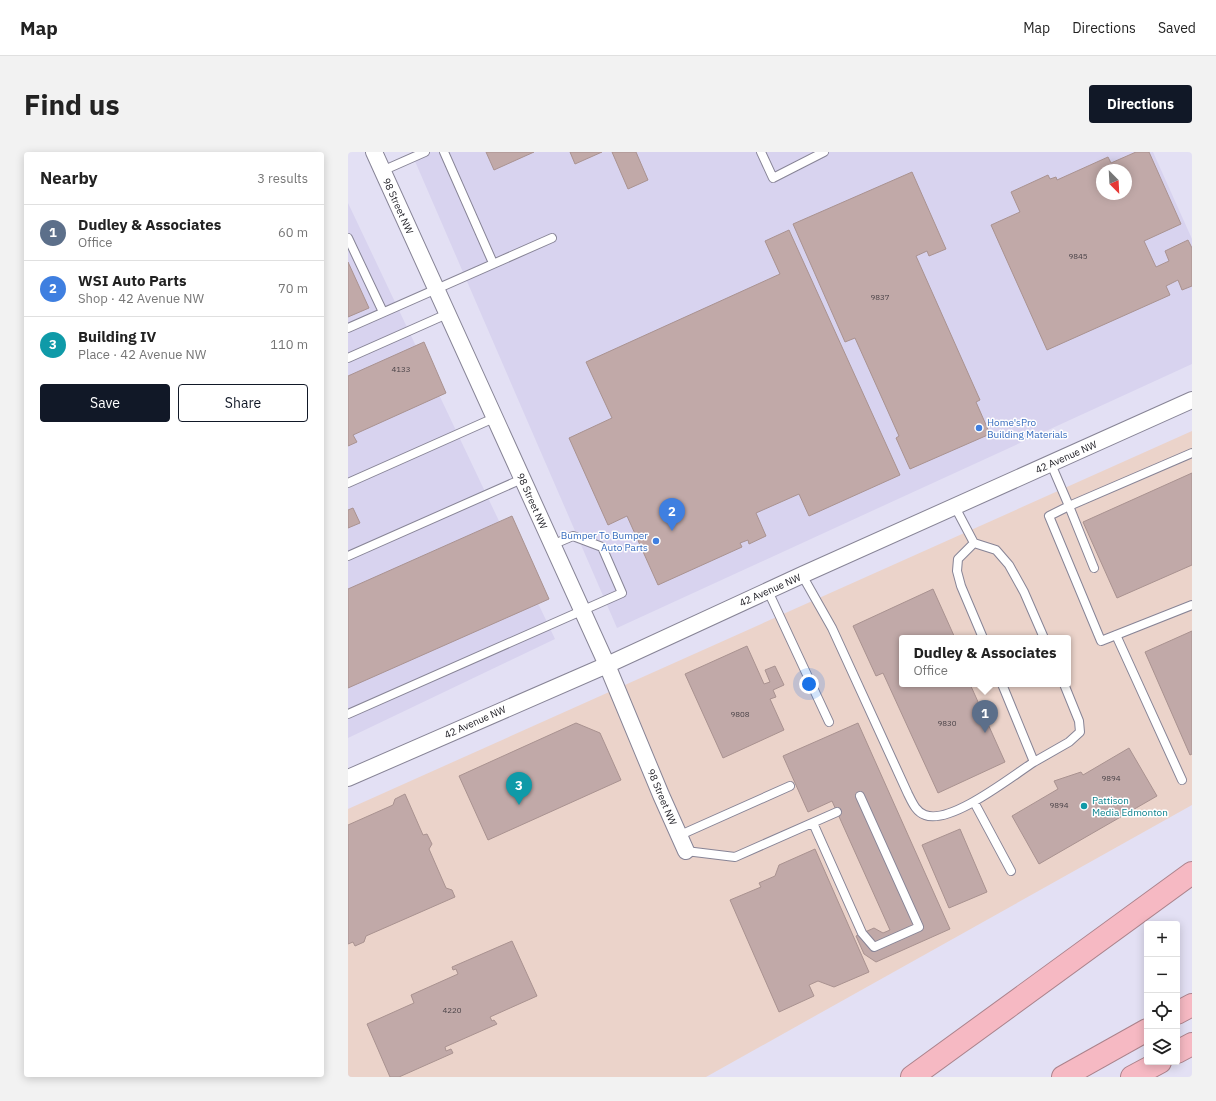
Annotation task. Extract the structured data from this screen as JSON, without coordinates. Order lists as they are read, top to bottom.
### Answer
{
  "streets": {
    "street": ["98 Street NW", "42 Avenue NW"]
  },
  "crossings": [
    ["98 Street NW", "42 Avenue NW"]
  ],
  "places": ["Home'sPro Building Materials", "Bumper To Bumper Auto Parts", "Pattison Media Edmonton"],
  "house_numbers": [
    "9845",
    "9837",
    "4133",
    "9808",
    "9830",
    "9894",
    "9894",
    "4220"
  ],
  "north": "bottom right",
  "page": {
    "header": "Map",
    "nav": ["Map", "Directions", "Saved"],
    "buttons": [
      "Directions",
      ["Save", "Share"]
    ],
    "title": "Find us",
    "heading": ["Nearby", "3 results"],
    "list": [
      {
        "mark": "1",
        "name": "Dudley & Associates",
        "note": "Office",
        "value": "60 m"
      },
      {
        "mark": "2",
        "name": "WSI Auto Parts",
        "note": "Shop · 42 Avenue NW",
        "value": "70 m"
      },
      {
        "mark": "3",
        "name": "Building IV",
        "note": "Place · 42 Avenue NW",
        "value": "110 m"
      }
    ],
    "pins": ["2", "1", "3"],
    "popup": ["Dudley & Associates", "Office"],
    "map_buttons": ["+", "−"]
  }
}
